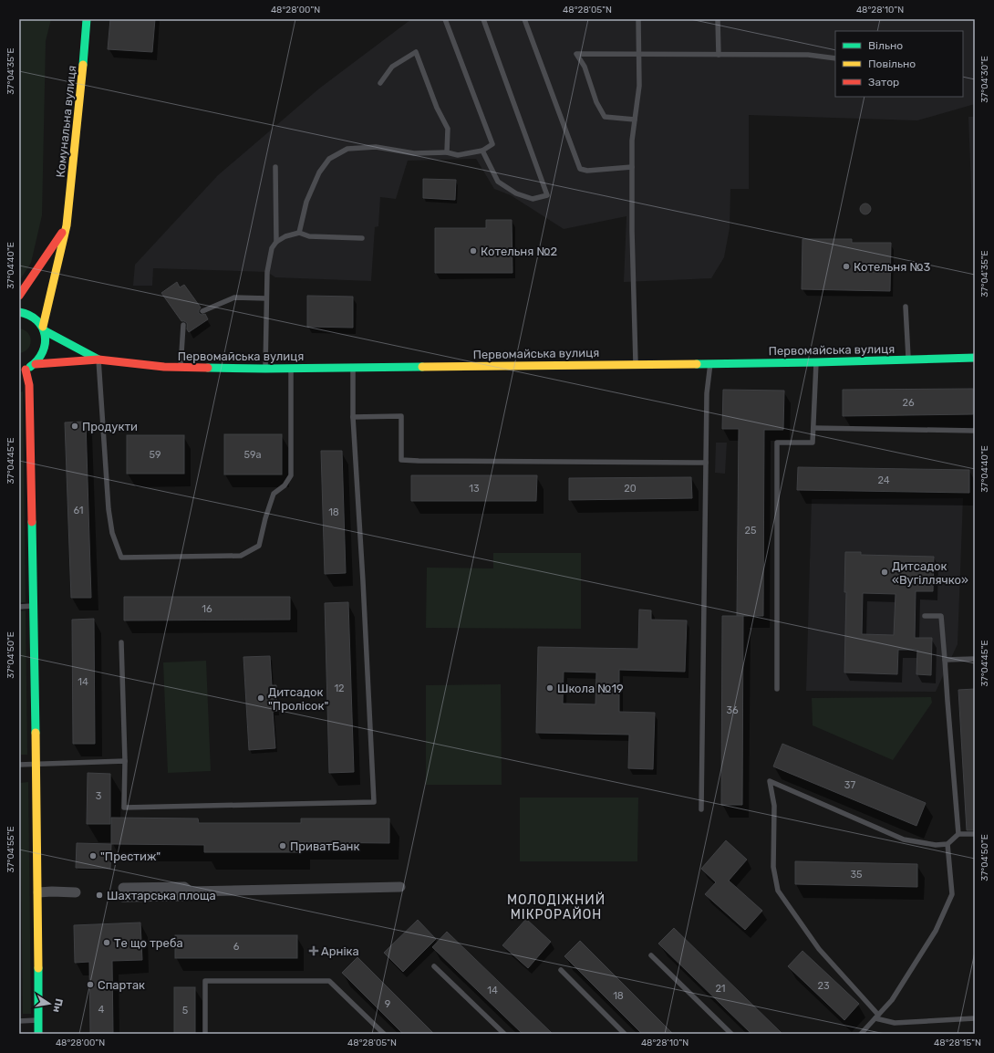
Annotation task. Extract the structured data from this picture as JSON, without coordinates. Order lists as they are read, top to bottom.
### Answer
{
  "streets": {
    "main road": ["Комунальна вулиця", "Первомайська вулиця"]
  },
  "crossings": [
    ["Комунальна вулиця", "Первомайська вулиця"]
  ],
  "districts": ["МОЛОДІЖНИЙ МІКРОРАЙОН"],
  "places": {
    "other": [
      "Котельня №2",
      "Котельня №3",
      "Продукти",
      "Дитсадок «Вугіллячко»",
      "Школа №19",
      "Дитсадок \"Пролісок\"",
      "ПриватБанк",
      "\"Престиж\"",
      "Шахтарська площа",
      "Те що треба",
      "Спартак"
    ],
    "health": ["Арніка"]
  },
  "house_numbers": [
    "26",
    "59",
    "59а",
    "24",
    "13",
    "20",
    "61",
    "18",
    "25",
    "16",
    "14",
    "12",
    "36",
    "37",
    "3",
    "35",
    "6",
    "23",
    "21",
    "14",
    "18",
    "9",
    "4",
    "5"
  ],
  "legend": ["Вільно", "Повільно", "Затор"],
  "north": "right",
  "coordinates": [
    "48°28'00\"N",
    "48°28'05\"N",
    "48°28'10\"N",
    "37°04'35\"E",
    "37°04'30\"E",
    "37°04'40\"E",
    "37°04'45\"E",
    "37°04'50\"E",
    "37°04'55\"E",
    "48°28'15\"N"
  ]
}
